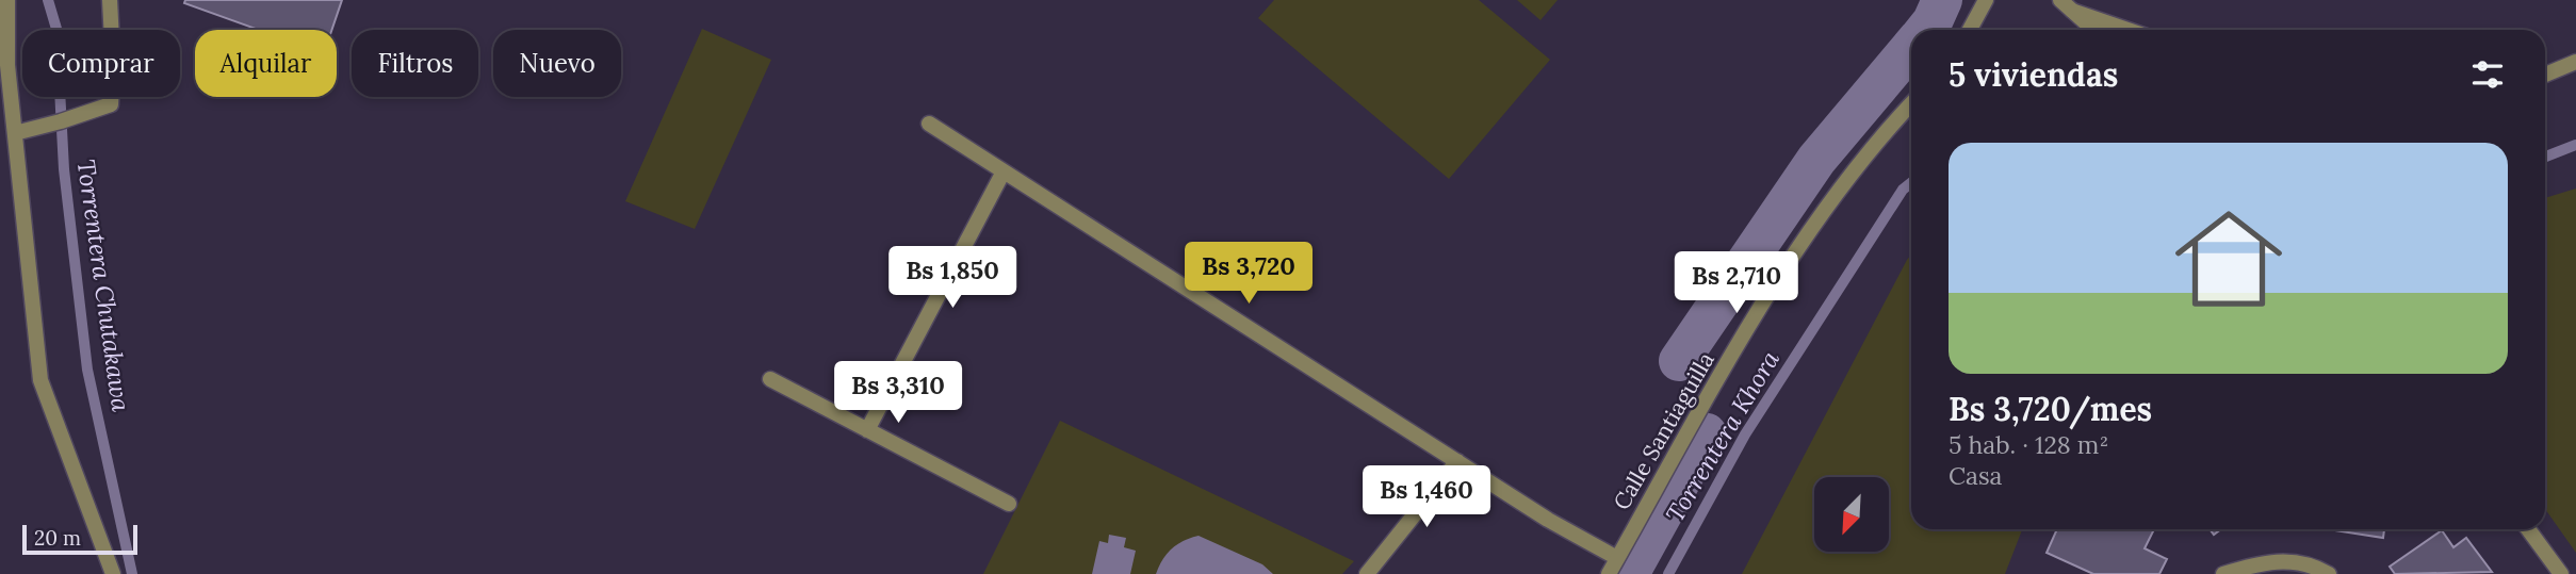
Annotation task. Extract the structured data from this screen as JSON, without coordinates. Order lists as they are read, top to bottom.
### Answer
{
  "streets": {
    "street": ["Calle Santiaguilla"]
  },
  "water": ["Torrentera Chutakawa", "Torrentera Khora"],
  "scale_bar": "20 m",
  "north": "bottom left",
  "page": {
    "chip": [
      "Comprar",
      "Alquilar",
      "Filtros",
      "Nuevo"
    ],
    "heading": "5 viviendas",
    "list": [
      {
        "name": "Bs 3,720/mes",
        "note": "5 hab. · 128 m² · Casa"
      }
    ],
    "price": [
      "Bs 3,720",
      "Bs 1,850",
      "Bs 2,710",
      "Bs 3,310",
      "Bs 1,460"
    ],
    "scale": "20 m"
  }
}
